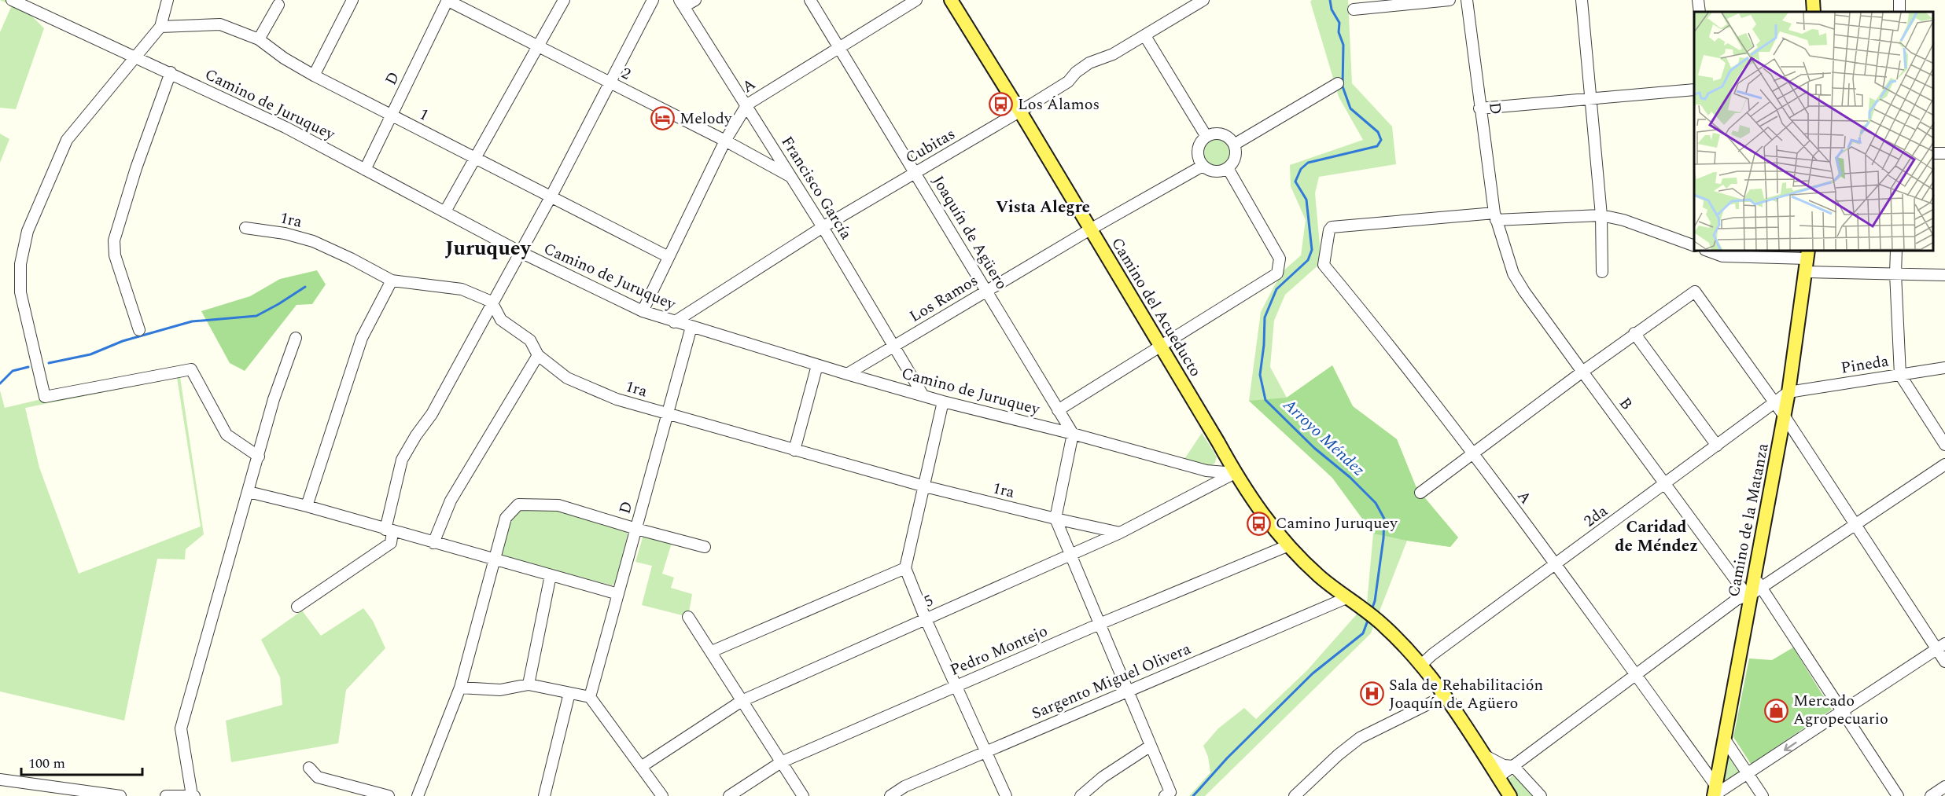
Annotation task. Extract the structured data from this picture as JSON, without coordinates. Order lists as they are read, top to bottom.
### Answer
{
  "streets": {
    "main road": ["Camino del Acueducto", "Camino de la Matanza"],
    "street": [
      "2",
      "D",
      "A",
      "Camino de Juruquey",
      "1",
      "Cubitas",
      "Francisco García",
      "1ra",
      "Joaquín de Agüero",
      "Los Ramos",
      "Pineda",
      "B",
      "2da",
      "5",
      "Pedro Montejo",
      "Sargento Miguel Olivera"
    ]
  },
  "crossings": [
    ["2", "D"],
    ["2", "A"],
    ["2", "Francisco García"],
    ["D", "A"],
    ["D", "Camino de Juruquey"],
    ["D", "1"],
    ["D", "1ra"],
    ["D", "B"],
    ["A", "Camino de Juruquey"],
    ["A", "1"],
    ["A", "Francisco García"],
    ["A", "Joaquín de Agüero"],
    ["A", "B"],
    ["A", "2da"],
    ["A", "Camino de la Matanza"],
    ["Camino de Juruquey", "Cubitas"],
    ["Camino de Juruquey", "Francisco García"],
    ["Camino de Juruquey", "Joaquín de Agüero"],
    ["Camino de Juruquey", "Los Ramos"],
    ["Camino de Juruquey", "Camino del Acueducto"],
    ["Camino de Juruquey", "5"],
    ["Cubitas", "Francisco García"],
    ["Cubitas", "Joaquín de Agüero"],
    ["Cubitas", "Camino del Acueducto"],
    ["Francisco García", "Los Ramos"],
    ["1ra", "5"],
    ["Joaquín de Agüero", "Los Ramos"],
    ["Los Ramos", "Camino del Acueducto"],
    ["Camino del Acueducto", "2da"],
    ["Camino del Acueducto", "5"],
    ["Camino del Acueducto", "Pedro Montejo"],
    ["Camino del Acueducto", "Sargento Miguel Olivera"],
    ["Pineda", "2da"],
    ["Pineda", "Camino de la Matanza"],
    ["B", "2da"],
    ["B", "Camino de la Matanza"],
    ["2da", "Camino de la Matanza"]
  ],
  "districts": ["Vista Alegre", "Juruquey", "Caridad de Méndez"],
  "water": ["Arroyo Méndez"],
  "places": {
    "bus stop": ["Los Álamos", "Camino Juruquey"],
    "hotel": ["Melody"],
    "hospital": ["Sala de Rehabilitación Joaquín de Agüero"],
    "shop": ["Mercado Agropecuario"]
  },
  "scale_bar": "100 m"
}
